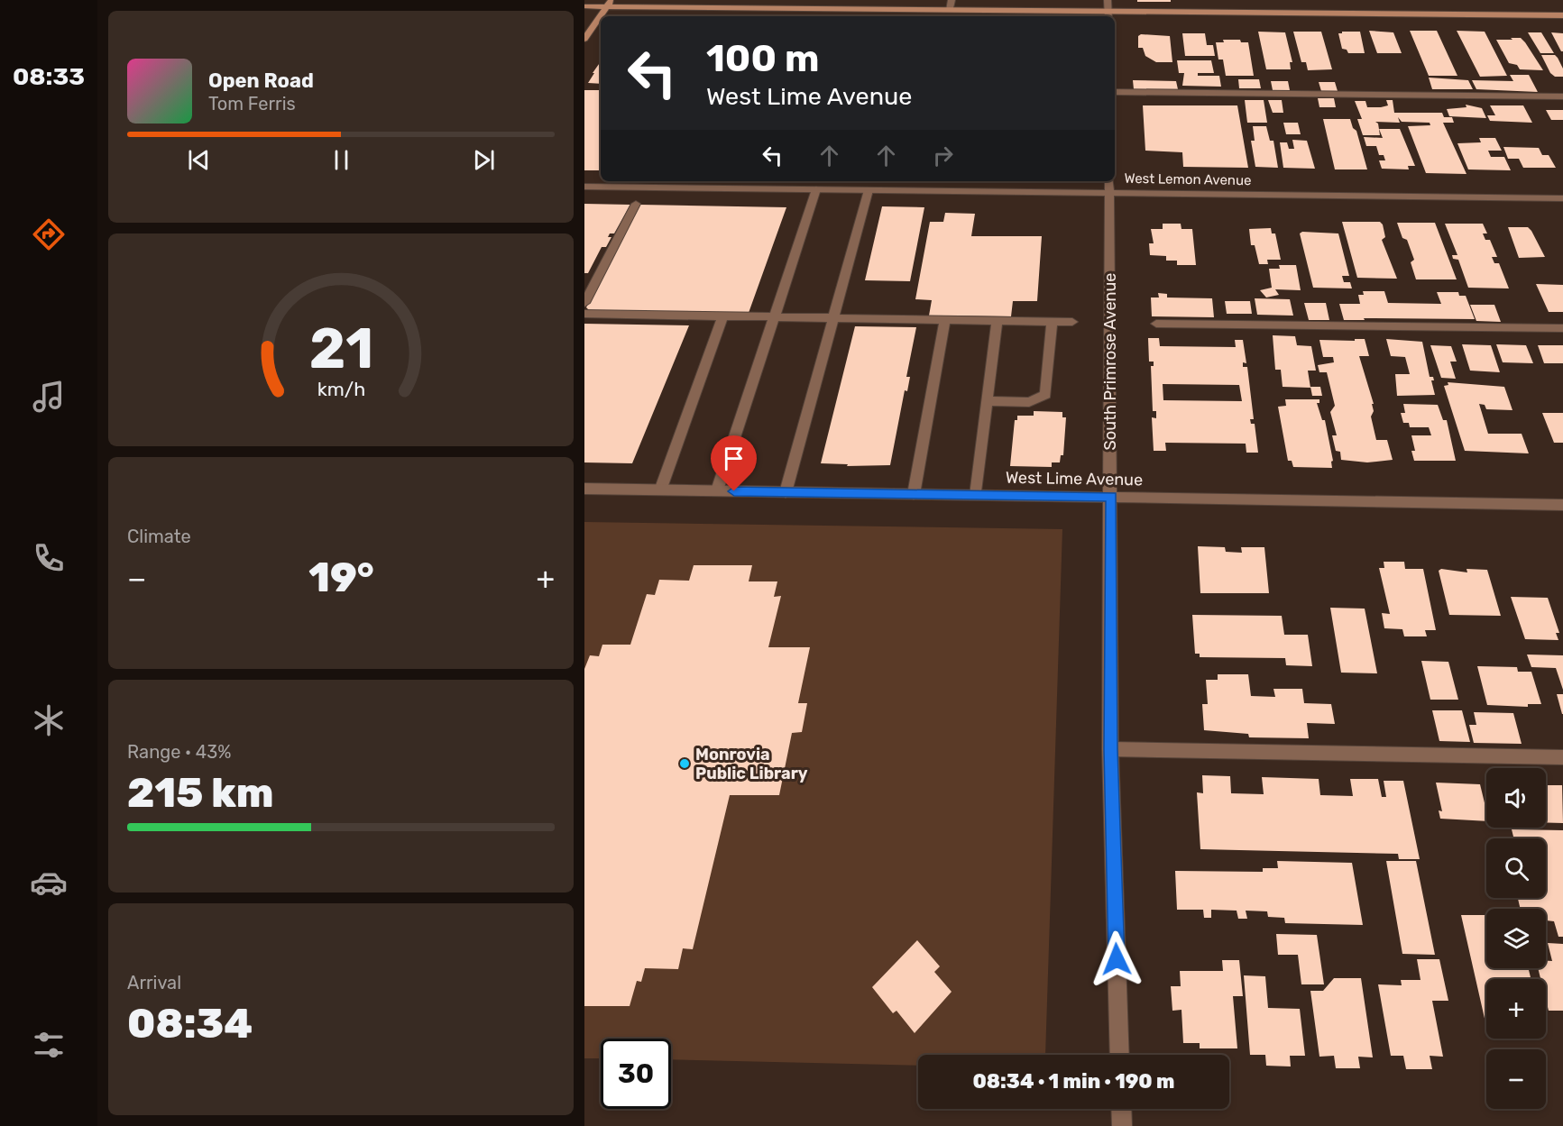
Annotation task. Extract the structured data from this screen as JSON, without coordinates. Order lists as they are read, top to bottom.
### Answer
{
  "streets": {
    "street": ["West Lemon Avenue", "South Primrose Avenue", "West Lime Avenue"]
  },
  "crossings": [
    ["West Lemon Avenue", "South Primrose Avenue"],
    ["South Primrose Avenue", "West Lime Avenue"]
  ],
  "places": ["Monrovia Public Library"],
  "page": {
    "tabs": "08:33",
    "turn": ["100 m", "West Lime Avenue"],
    "song": ["Open Road", "Tom Ferris"],
    "tile": [
      "Climate",
      ["Range · 43%", "215 km"],
      ["Arrival", "08:34"]
    ],
    "heat": ["−", "19°", "+"],
    "map_buttons": ["+", "−"],
    "limit": "30",
    "trip": "08:34 · 1 min · 190 m",
    "gauge": ["21", "km/h"]
  }
}
